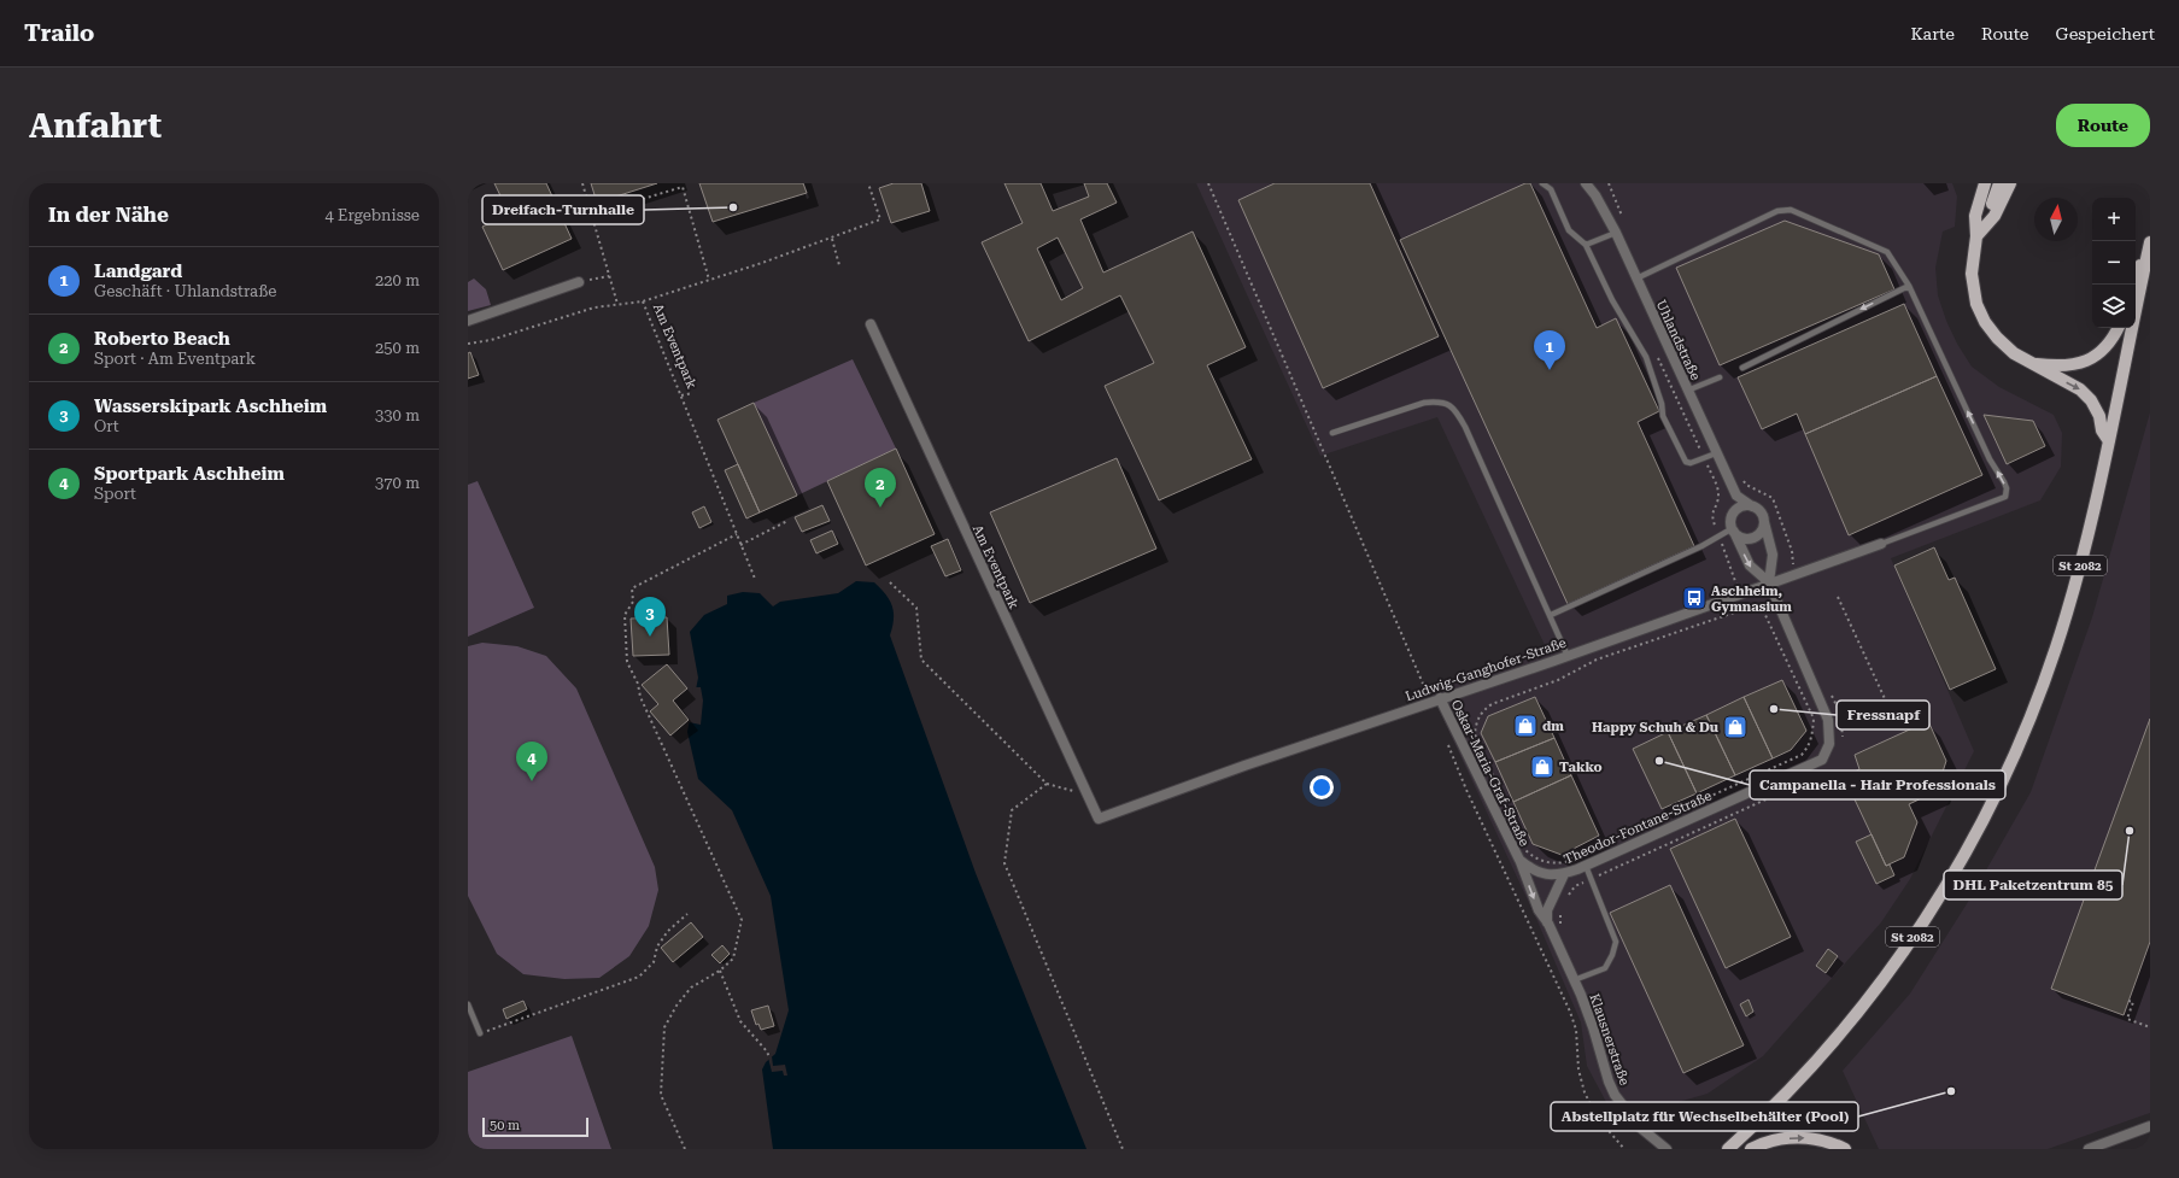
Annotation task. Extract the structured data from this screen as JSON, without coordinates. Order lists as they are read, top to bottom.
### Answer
{
  "streets": {
    "main road": ["St 2082"],
    "street": [
      "Uhlandstraße",
      "Am Eventpark",
      "Ludwig-Ganghofer-Straße",
      "Oskar-Maria-Graf-Straße",
      "Theodor-Fontane-Straße",
      "Klausnerstraße"
    ]
  },
  "crossings": [
    ["Uhlandstraße", "Ludwig-Ganghofer-Straße"],
    ["Uhlandstraße", "Theodor-Fontane-Straße"],
    ["Am Eventpark", "Ludwig-Ganghofer-Straße"],
    ["Ludwig-Ganghofer-Straße", "Oskar-Maria-Graf-Straße"],
    ["Ludwig-Ganghofer-Straße", "Theodor-Fontane-Straße"],
    ["Oskar-Maria-Graf-Straße", "Theodor-Fontane-Straße"],
    ["Oskar-Maria-Graf-Straße", "Klausnerstraße"]
  ],
  "places": {
    "other": [
      "Dreifach-Turnhalle",
      "Fressnapf",
      "Campanella - Hair Professionals",
      "DHL Paketzentrum 85",
      "Abstellplatz für Wechselbehälter (Pool)"
    ],
    "bus stop": ["Aschheim, Gymnasium"],
    "shop": ["dm", "Happy Schuh & Du", "Takko"]
  },
  "scale_bar": "50 m",
  "north": "top",
  "page": {
    "header": "Trailo",
    "nav": ["Karte", "Route", "Gespeichert"],
    "buttons": "Route",
    "title": "Anfahrt",
    "heading": ["In der Nähe", "4 Ergebnisse"],
    "map_buttons": ["+", "−"],
    "list": [
      {
        "mark": "1",
        "name": "Landgard",
        "note": "Geschäft · Uhlandstraße",
        "value": "220 m"
      },
      {
        "mark": "2",
        "name": "Roberto Beach",
        "note": "Sport · Am Eventpark",
        "value": "250 m"
      },
      {
        "mark": "3",
        "name": "Wasserskipark Aschheim",
        "note": "Ort",
        "value": "330 m"
      },
      {
        "mark": "4",
        "name": "Sportpark Aschheim",
        "note": "Sport",
        "value": "370 m"
      }
    ],
    "pins": [
      "1",
      "2",
      "3",
      "4"
    ],
    "scale": "50 m"
  }
}
